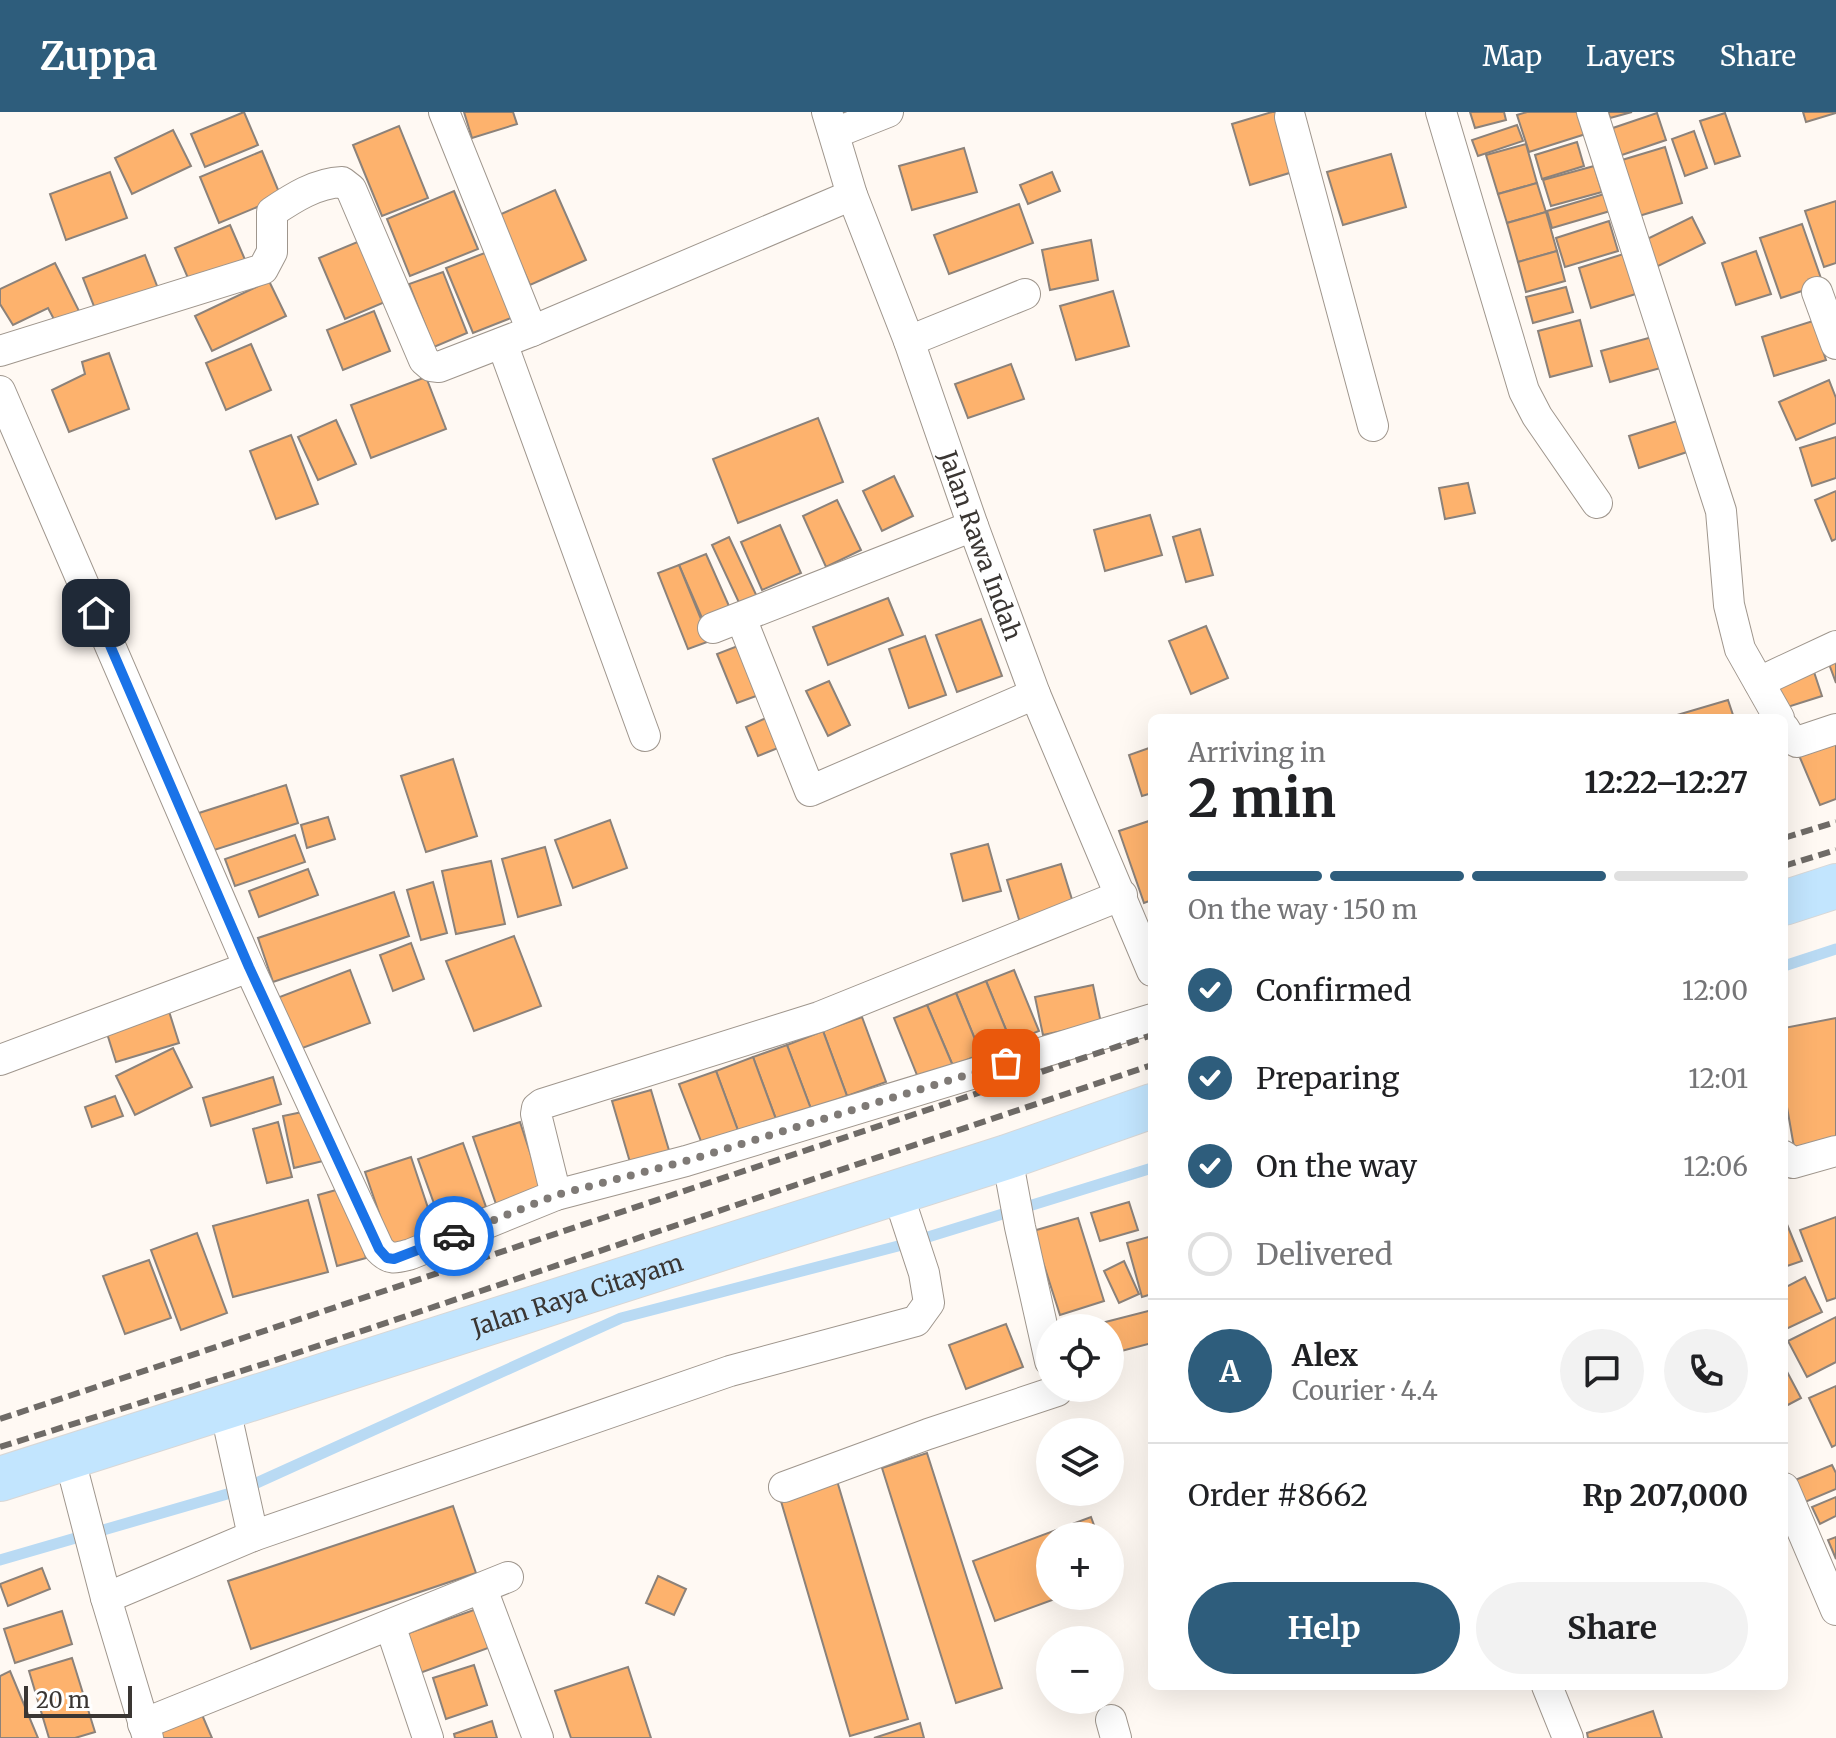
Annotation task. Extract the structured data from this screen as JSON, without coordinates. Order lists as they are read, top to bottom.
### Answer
{
  "streets": {
    "main road": ["Jalan Raya Citayam"],
    "street": ["Jalan Rawa Indah"]
  },
  "scale_bar": "20 m",
  "page": {
    "header": "Zuppa",
    "nav": ["Map", "Layers", "Share"],
    "heading": ["2 min", "Arriving in", "12:22–12:27"],
    "panel": [
      "Alex",
      "Courier · 4.4",
      "Order #8662",
      "Rp 207,000"
    ],
    "bar": "On the way · 150 m",
    "list": [
      ["Confirmed", "12:00"],
      ["Preparing", "12:01"],
      ["On the way", "12:06"],
      "Delivered"
    ],
    "map_buttons": ["+", "−"],
    "round": "A",
    "buttons": ["Help", "Share"],
    "scale": "20 m"
  }
}
